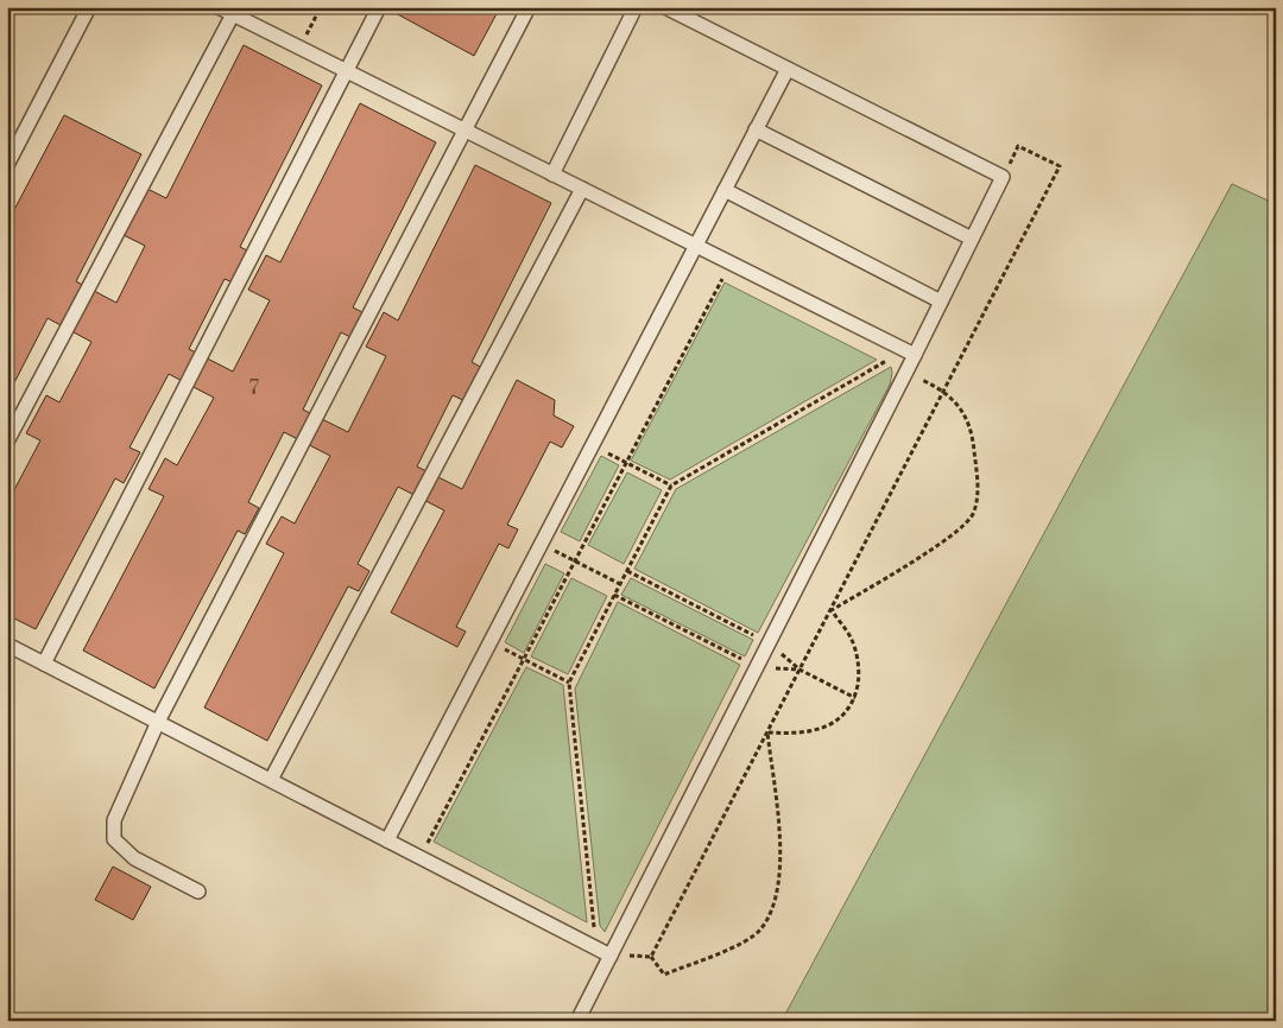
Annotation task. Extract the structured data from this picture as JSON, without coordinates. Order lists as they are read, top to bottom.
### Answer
{
  "house_numbers": ["7"]
}
